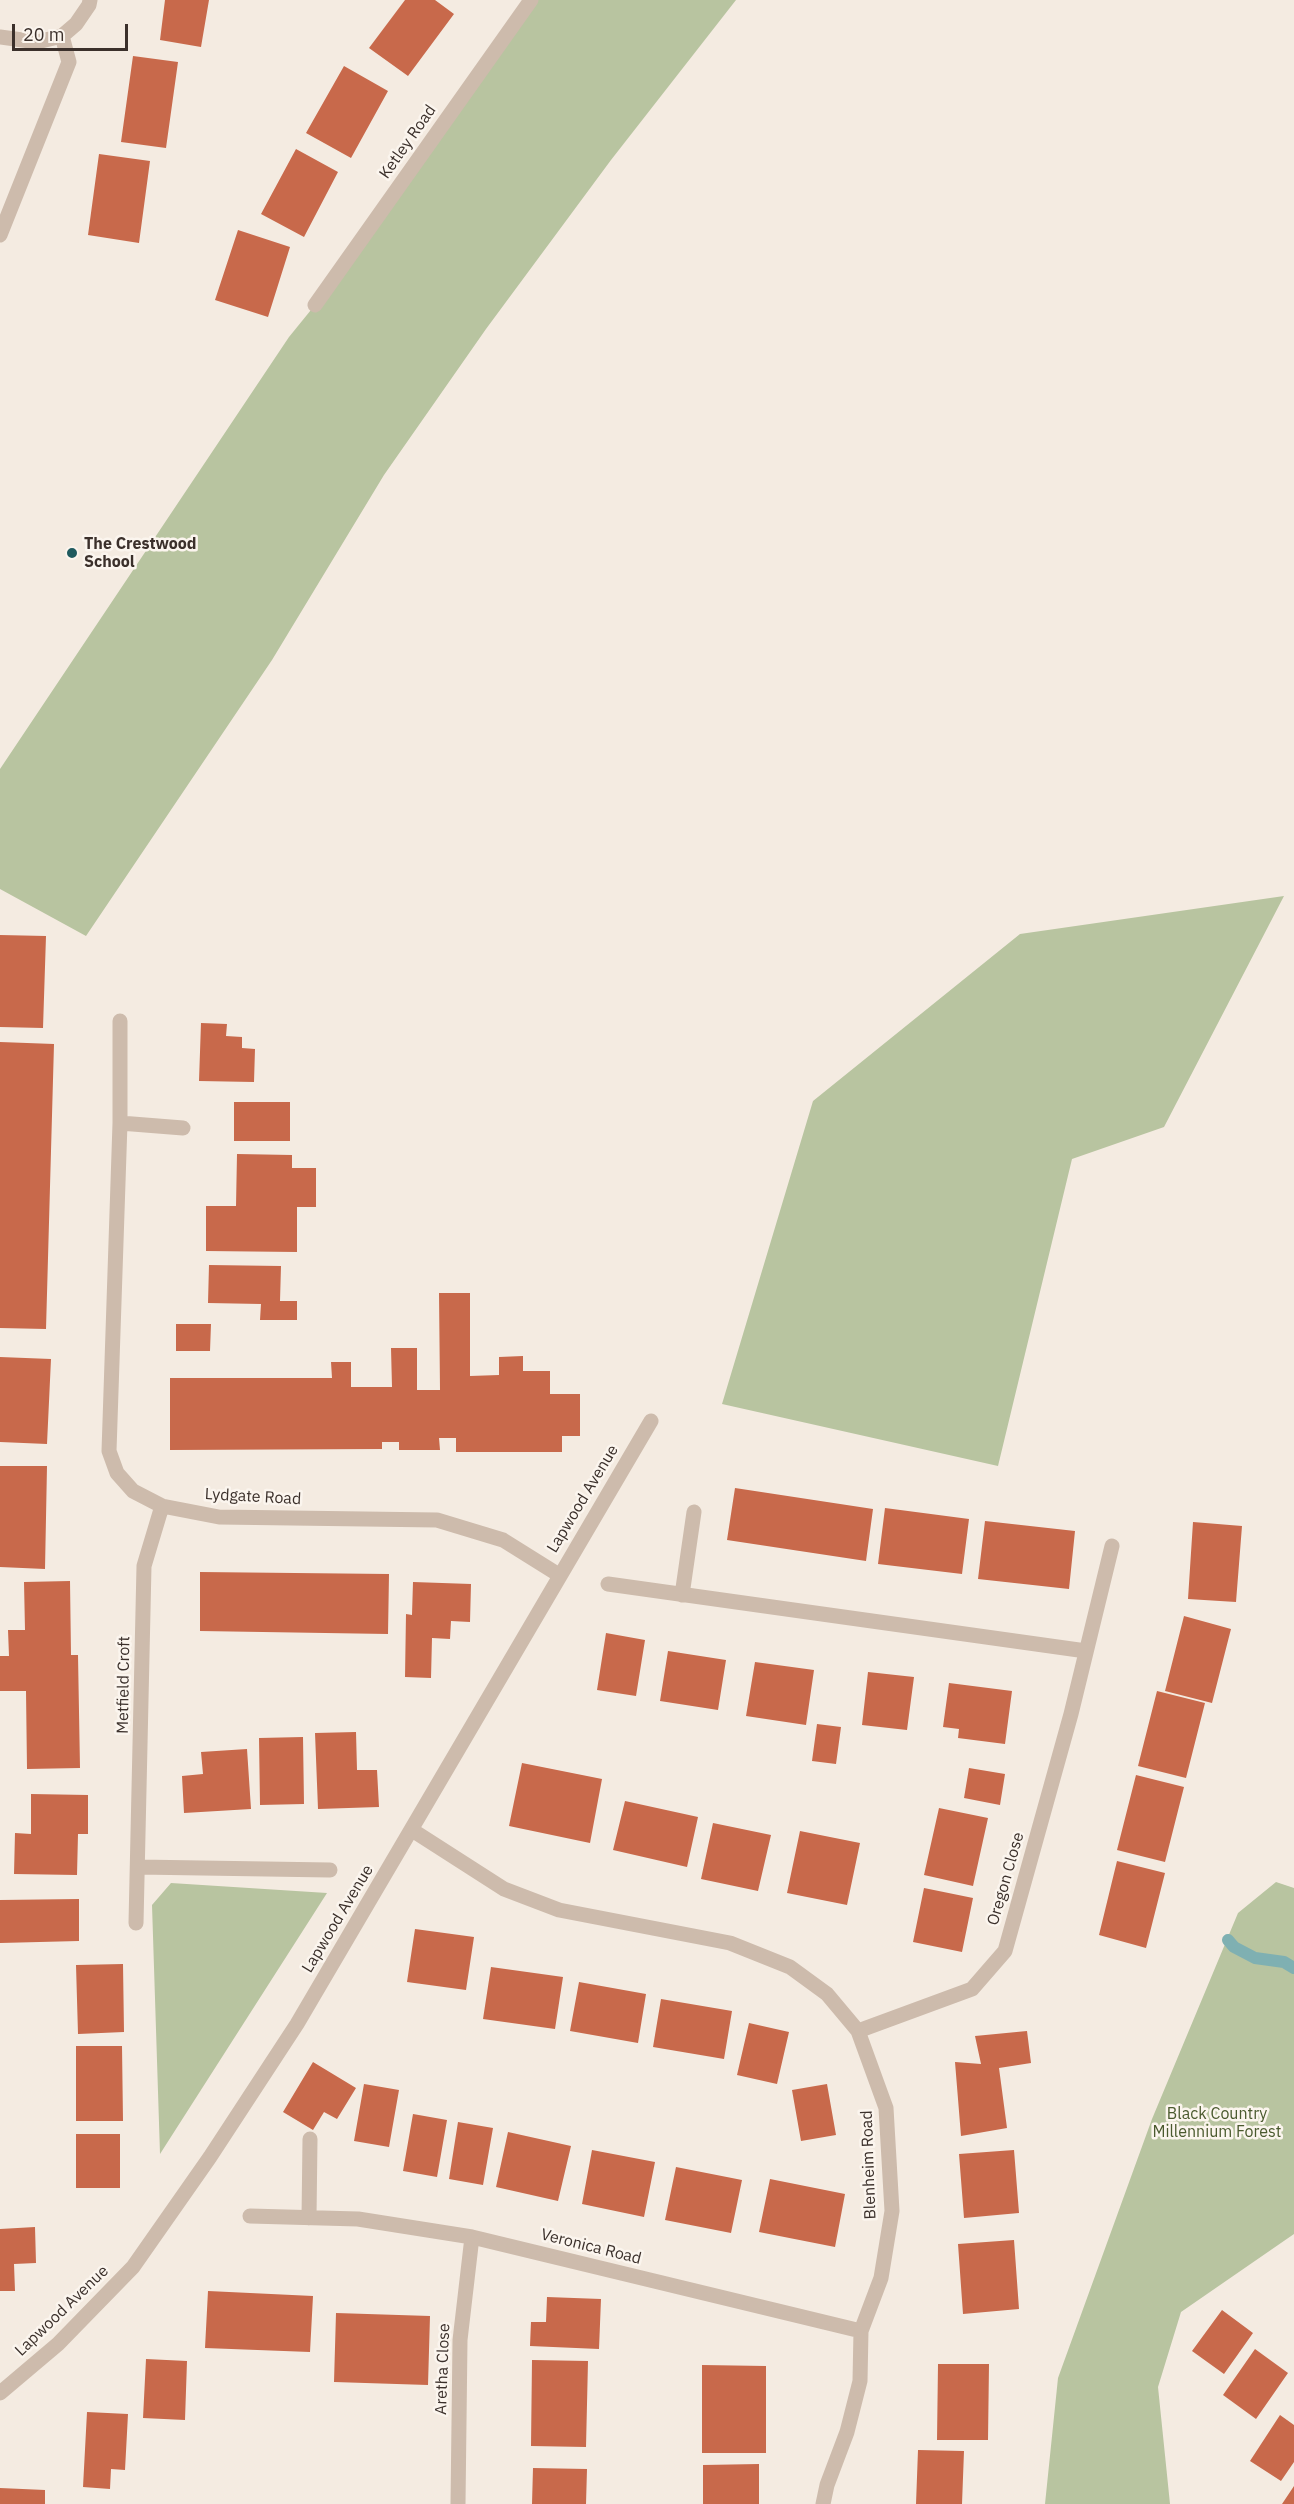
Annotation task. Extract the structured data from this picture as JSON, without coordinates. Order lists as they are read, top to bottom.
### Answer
{
  "streets": {
    "street": [
      "Ketley Road",
      "Lydgate Road",
      "Lapwood Avenue",
      "Metfield Croft",
      "Oregon Close",
      "Blenheim Road",
      "Veronica Road",
      "Aretha Close"
    ]
  },
  "crossings": [
    ["Lydgate Road", "Lapwood Avenue"],
    ["Lydgate Road", "Metfield Croft"],
    ["Lapwood Avenue", "Blenheim Road"],
    ["Oregon Close", "Blenheim Road"],
    ["Blenheim Road", "Veronica Road"],
    ["Veronica Road", "Aretha Close"]
  ],
  "parks": ["Black Country Millennium Forest"],
  "places": ["The Crestwood School"],
  "scale_bar": "20 m"
}
